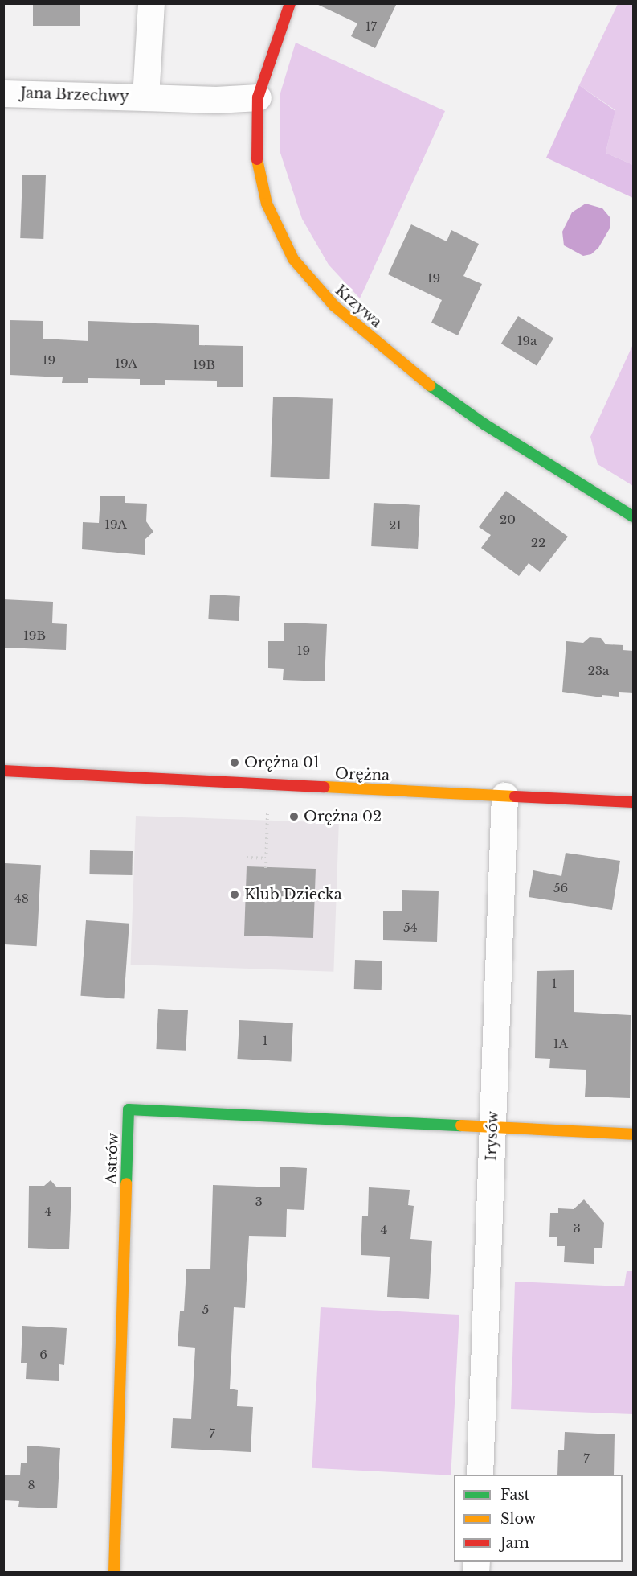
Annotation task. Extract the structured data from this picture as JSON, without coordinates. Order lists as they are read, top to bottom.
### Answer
{
  "streets": {
    "street": [
      "Jana Brzechwy",
      "Krzywa",
      "Orężna",
      "Irysów",
      "Astrów"
    ]
  },
  "crossings": [
    ["Jana Brzechwy", "Krzywa"],
    ["Orężna", "Irysów"],
    ["Irysów", "Astrów"]
  ],
  "places": ["Orężna 01", "Orężna 02", "Klub Dziecka"],
  "house_numbers": [
    "17",
    "19",
    "19a",
    "19",
    "19A",
    "19B",
    "20",
    "19A",
    "21",
    "22",
    "19B",
    "19",
    "23a",
    "56",
    "48",
    "54",
    "1",
    "1",
    "1A",
    "3",
    "4",
    "3",
    "4",
    "5",
    "6",
    "7",
    "7",
    "8"
  ],
  "legend": ["Fast", "Slow", "Jam"]
}
